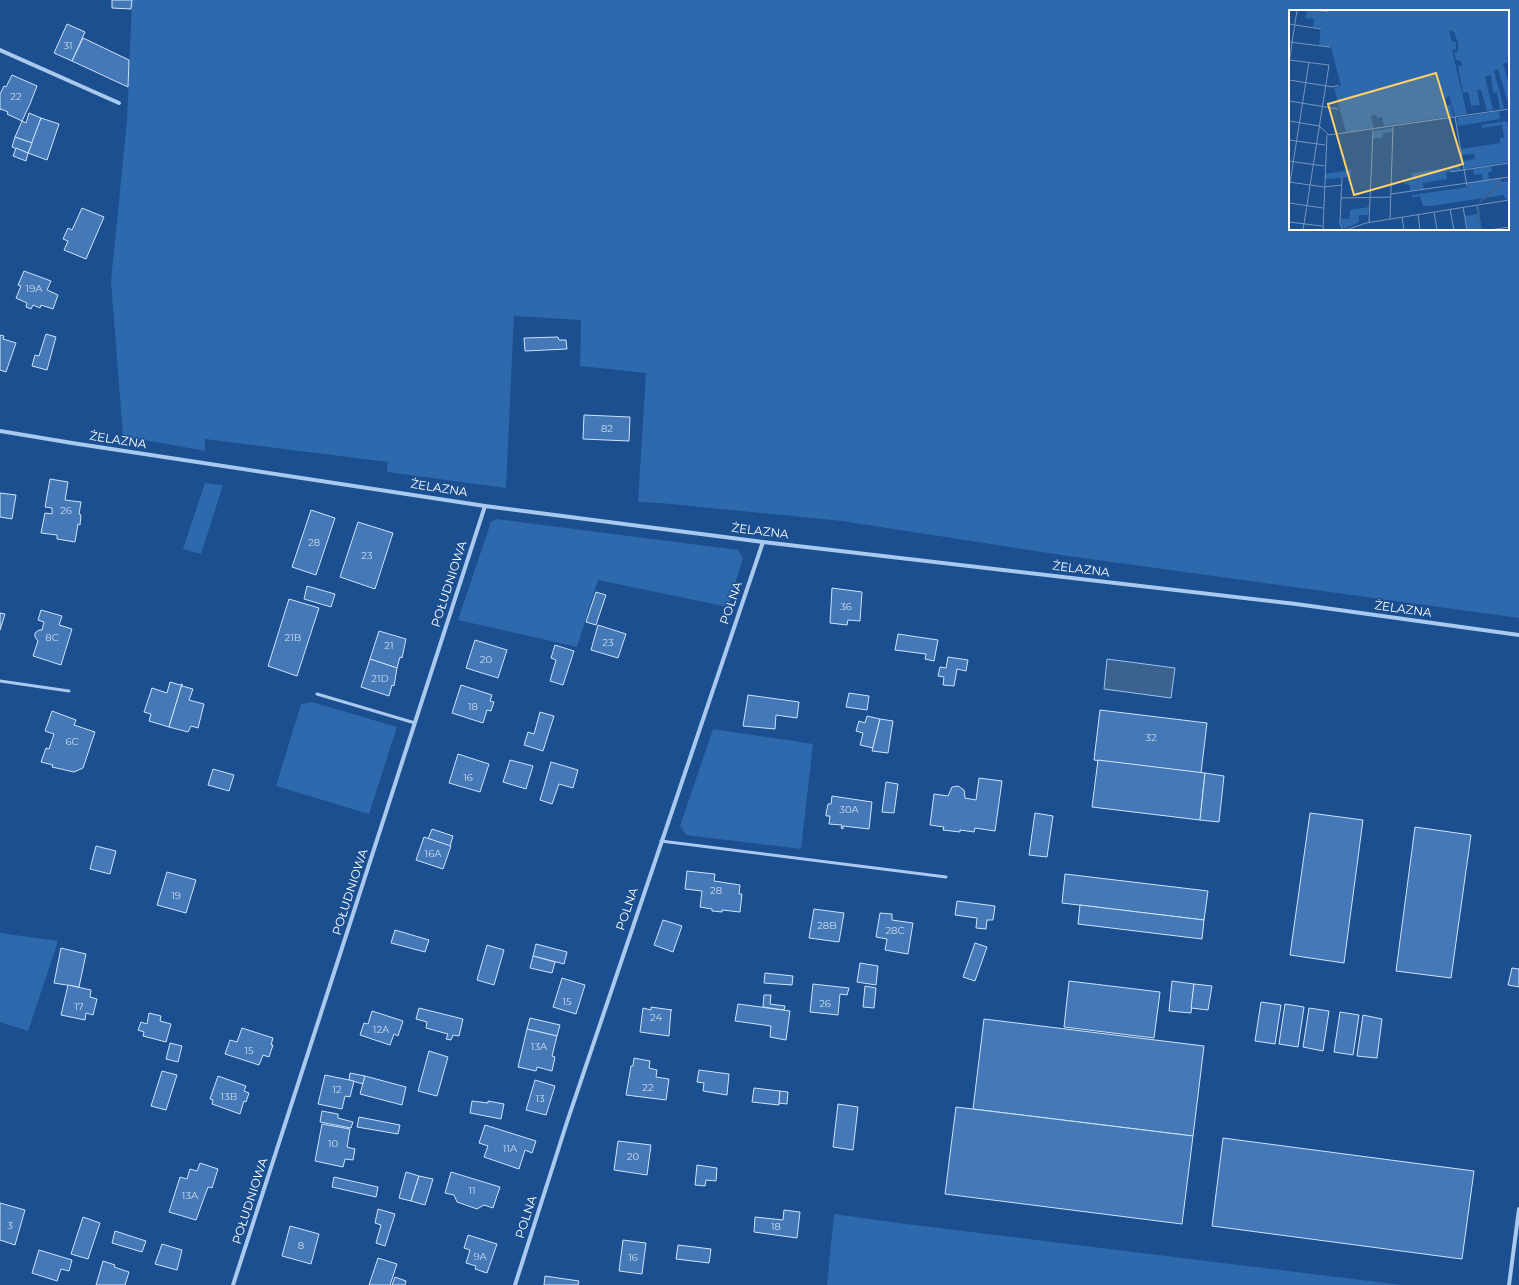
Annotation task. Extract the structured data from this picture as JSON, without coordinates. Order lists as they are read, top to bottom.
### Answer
{
  "streets": {
    "street": ["ŻELAZNA", "POŁUDNIOWA", "POLNA"]
  },
  "crossings": [
    ["ŻELAZNA", "POŁUDNIOWA"],
    ["ŻELAZNA", "POLNA"]
  ],
  "house_numbers": [
    "31",
    "22",
    "19A",
    "82",
    "26",
    "28",
    "23",
    "36",
    "8C",
    "21B",
    "23",
    "21",
    "20",
    "21D",
    "18",
    "32",
    "6C",
    "16",
    "30A",
    "16A",
    "28",
    "19",
    "28B",
    "28C",
    "15",
    "26",
    "17",
    "24",
    "12A",
    "13A",
    "15",
    "22",
    "12",
    "13B",
    "13",
    "10",
    "11A",
    "20",
    "11",
    "13A",
    "3",
    "18",
    "8",
    "9A",
    "16"
  ]
}
